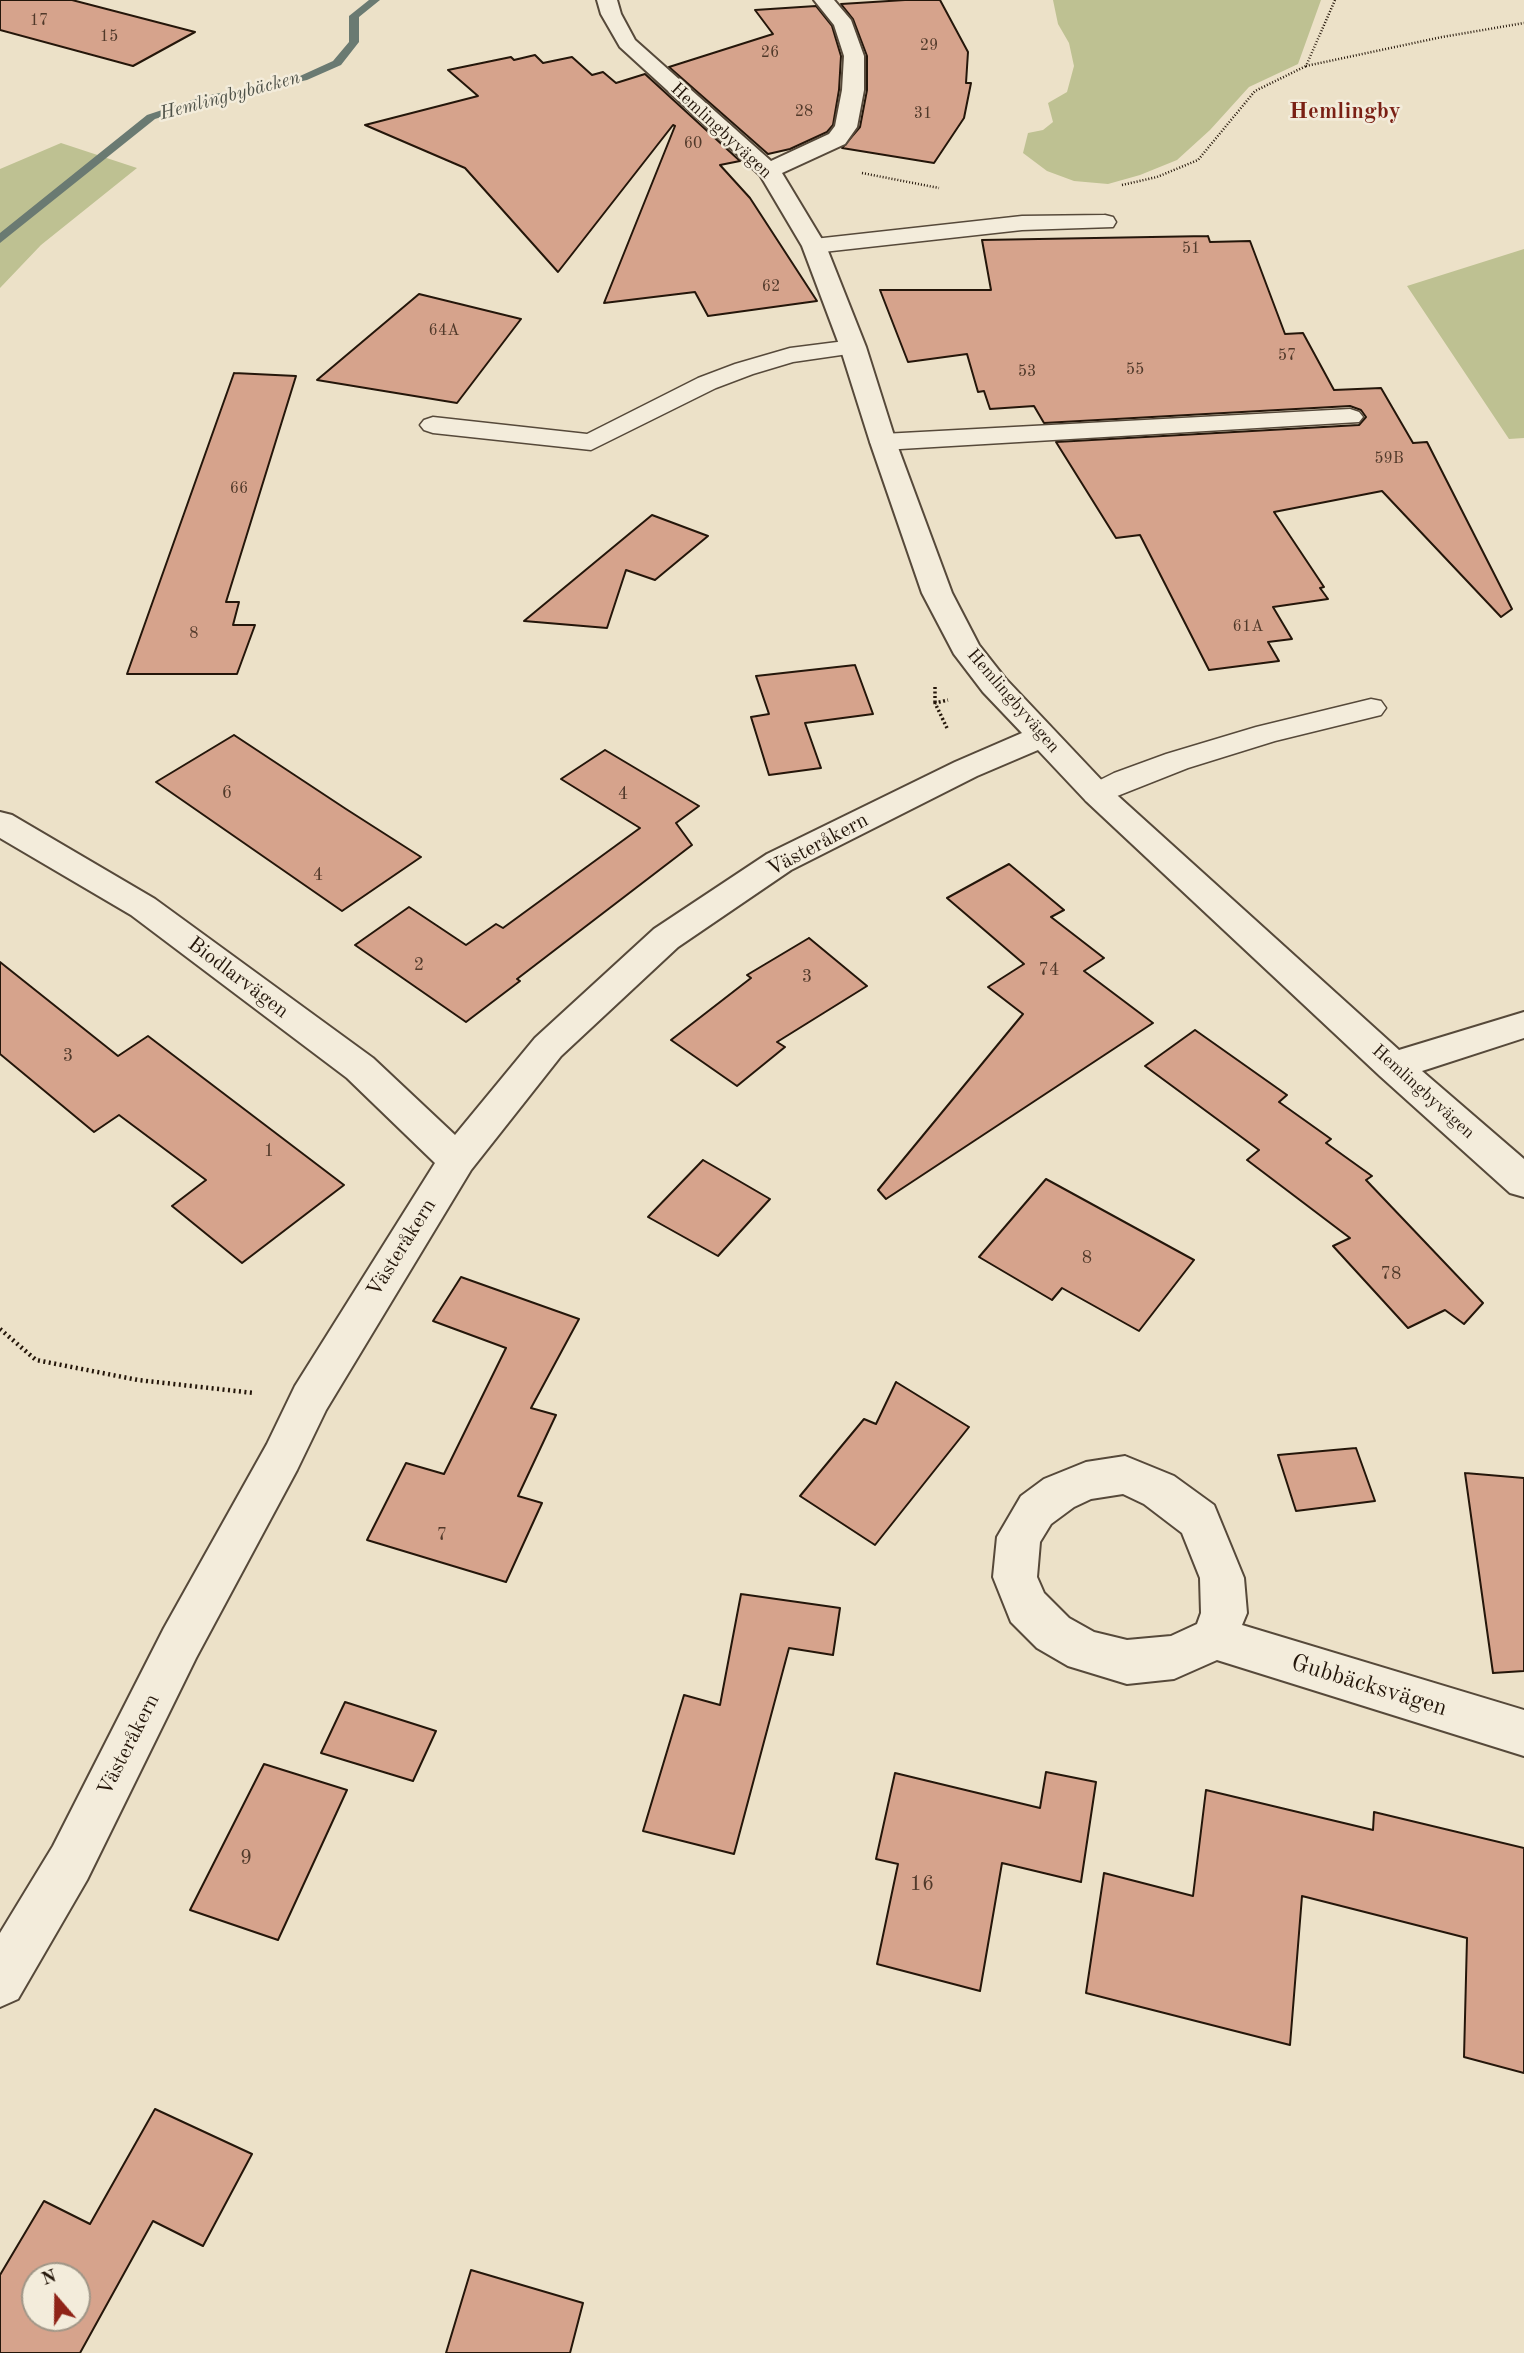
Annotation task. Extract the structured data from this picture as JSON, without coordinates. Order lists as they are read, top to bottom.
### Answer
{
  "streets": {
    "street": [
      "Hemlingbyvägen",
      "Västeråkern",
      "Biodlarvägen",
      "Gubbäcksvägen"
    ]
  },
  "crossings": [
    ["Hemlingbyvägen", "Västeråkern"],
    ["Västeråkern", "Biodlarvägen"]
  ],
  "districts": ["Hemlingby"],
  "water": ["Hemlingbybäcken"],
  "house_numbers": [
    "17",
    "15",
    "29",
    "26",
    "28",
    "31",
    "60",
    "51",
    "62",
    "64A",
    "57",
    "55",
    "53",
    "59B",
    "66",
    "61A",
    "8",
    "6",
    "4",
    "4",
    "2",
    "74",
    "3",
    "3",
    "1",
    "8",
    "78",
    "7",
    "9",
    "16"
  ],
  "north": "top"
}
